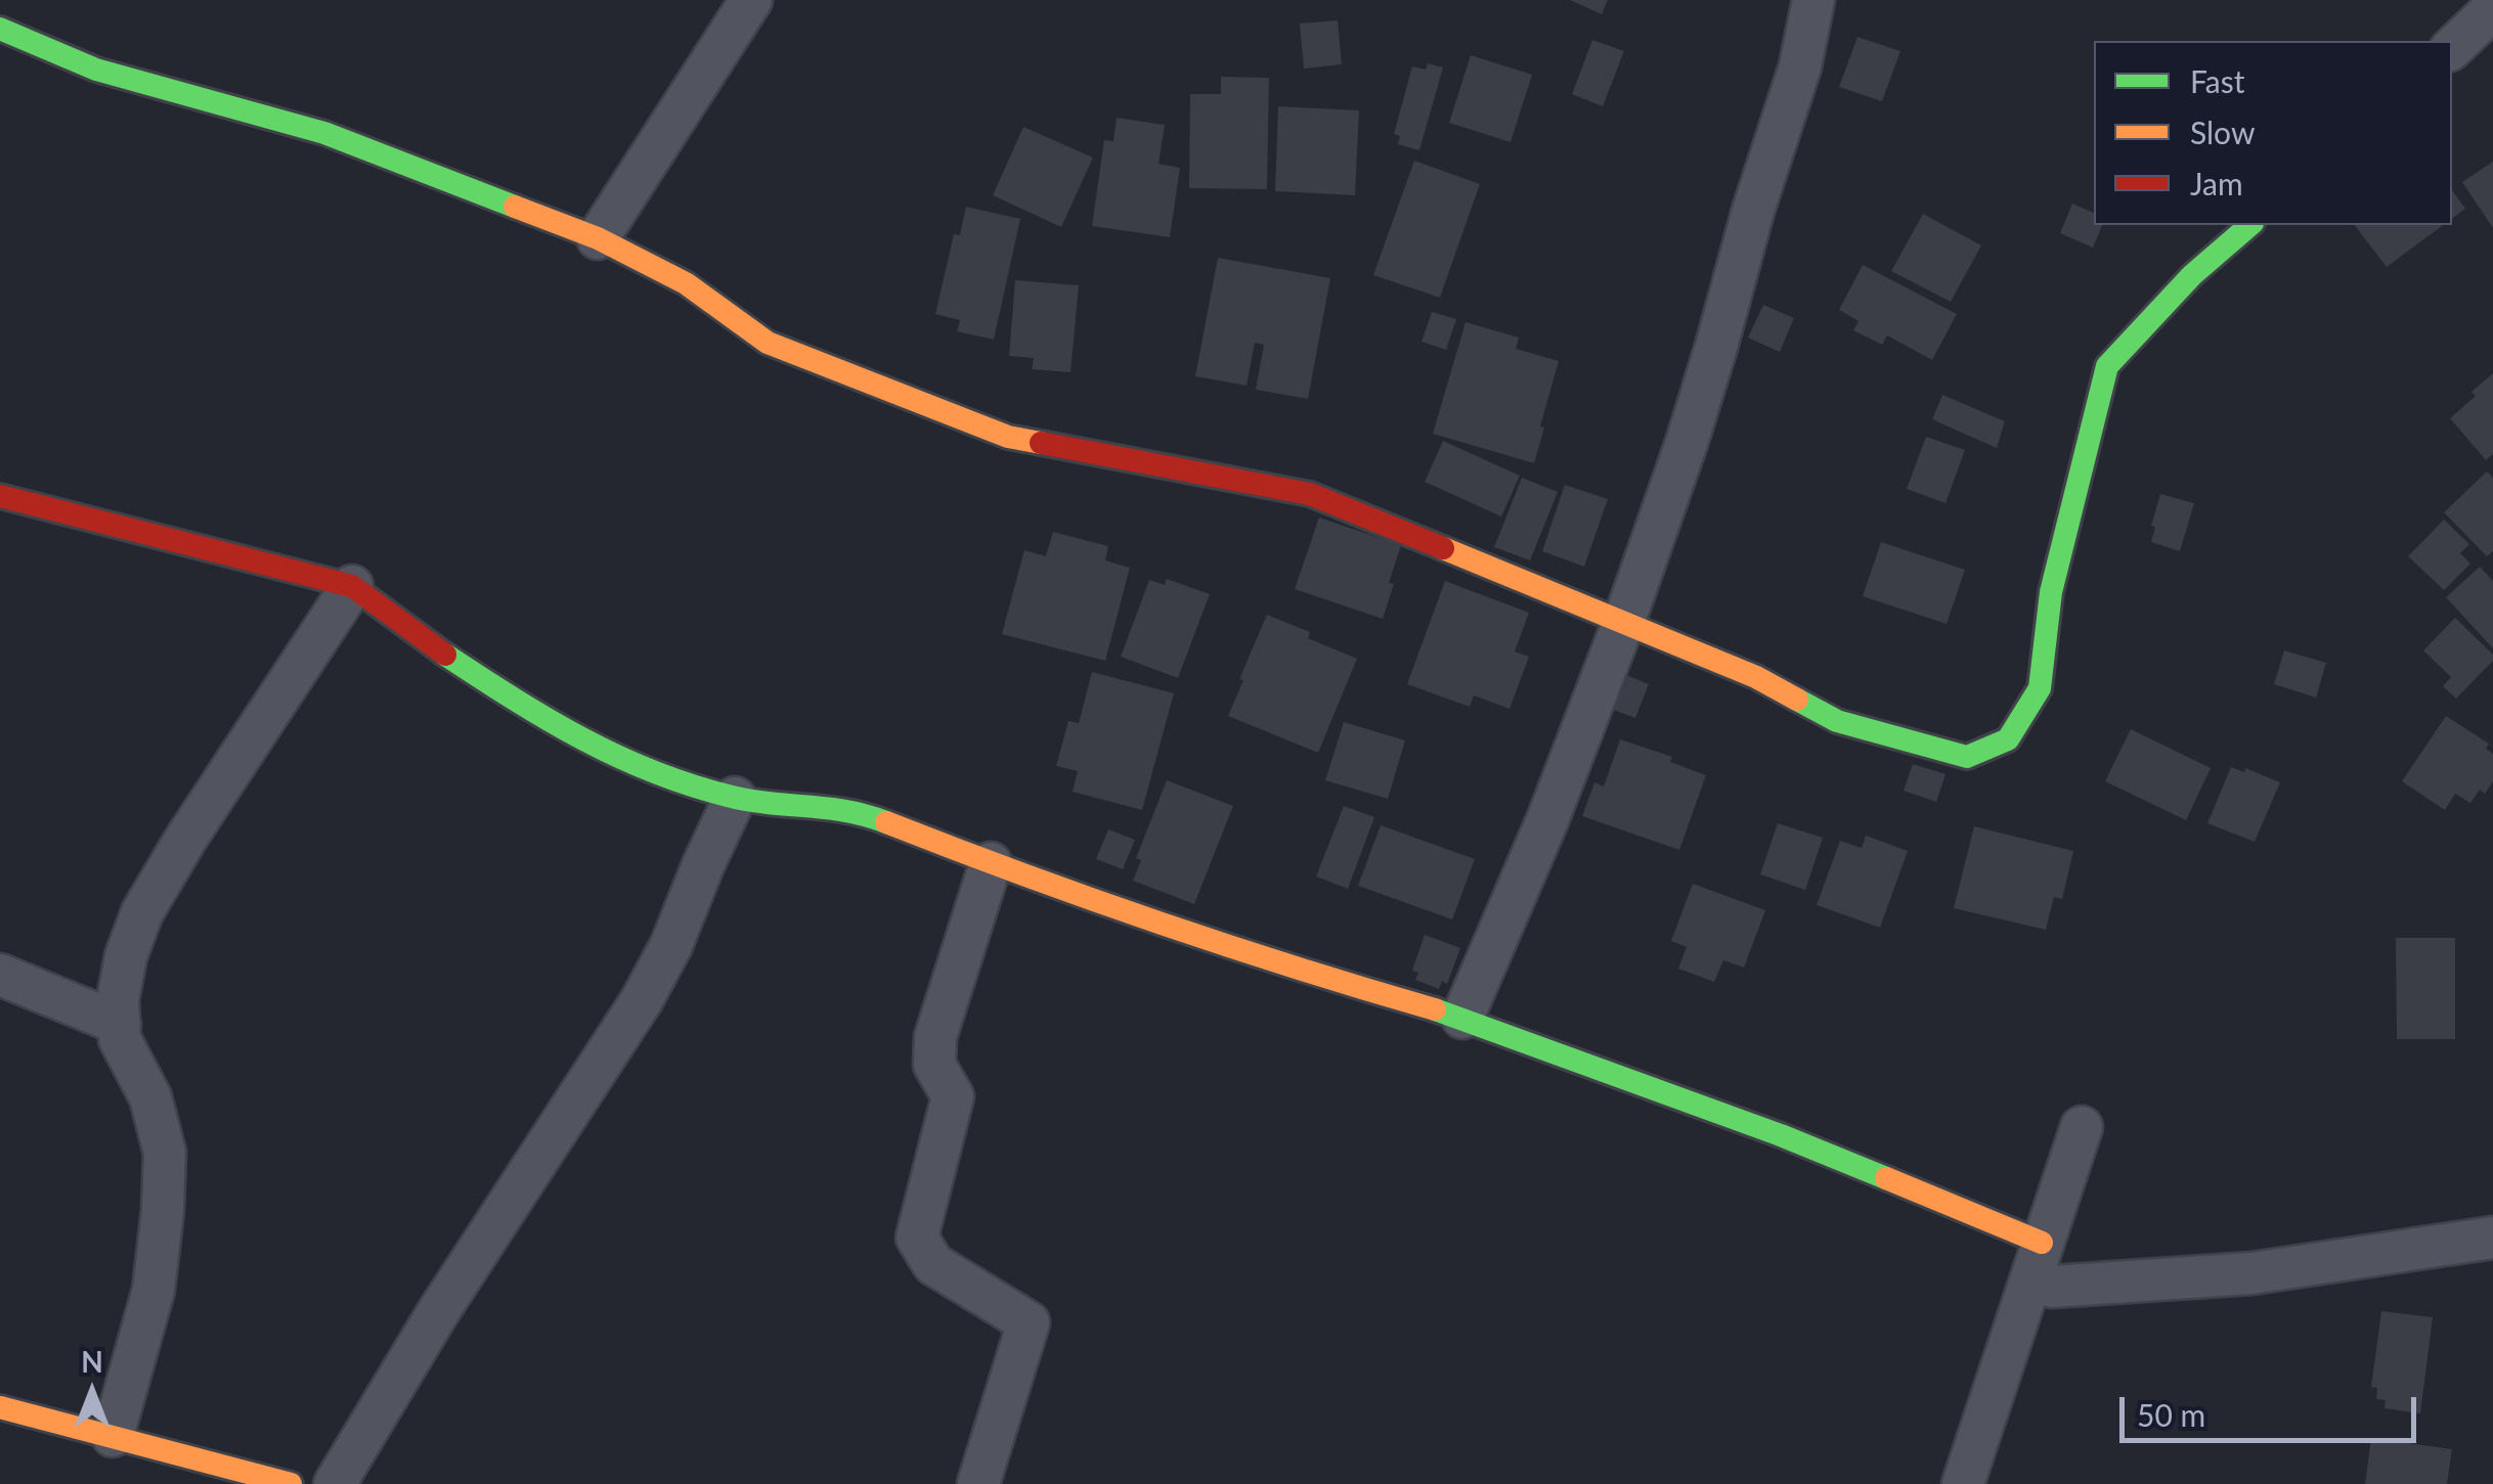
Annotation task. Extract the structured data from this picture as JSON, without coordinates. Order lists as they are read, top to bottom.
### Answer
{
  "legend": ["Fast", "Slow", "Jam"],
  "scale_bar": "50 m",
  "north": "top"
}
